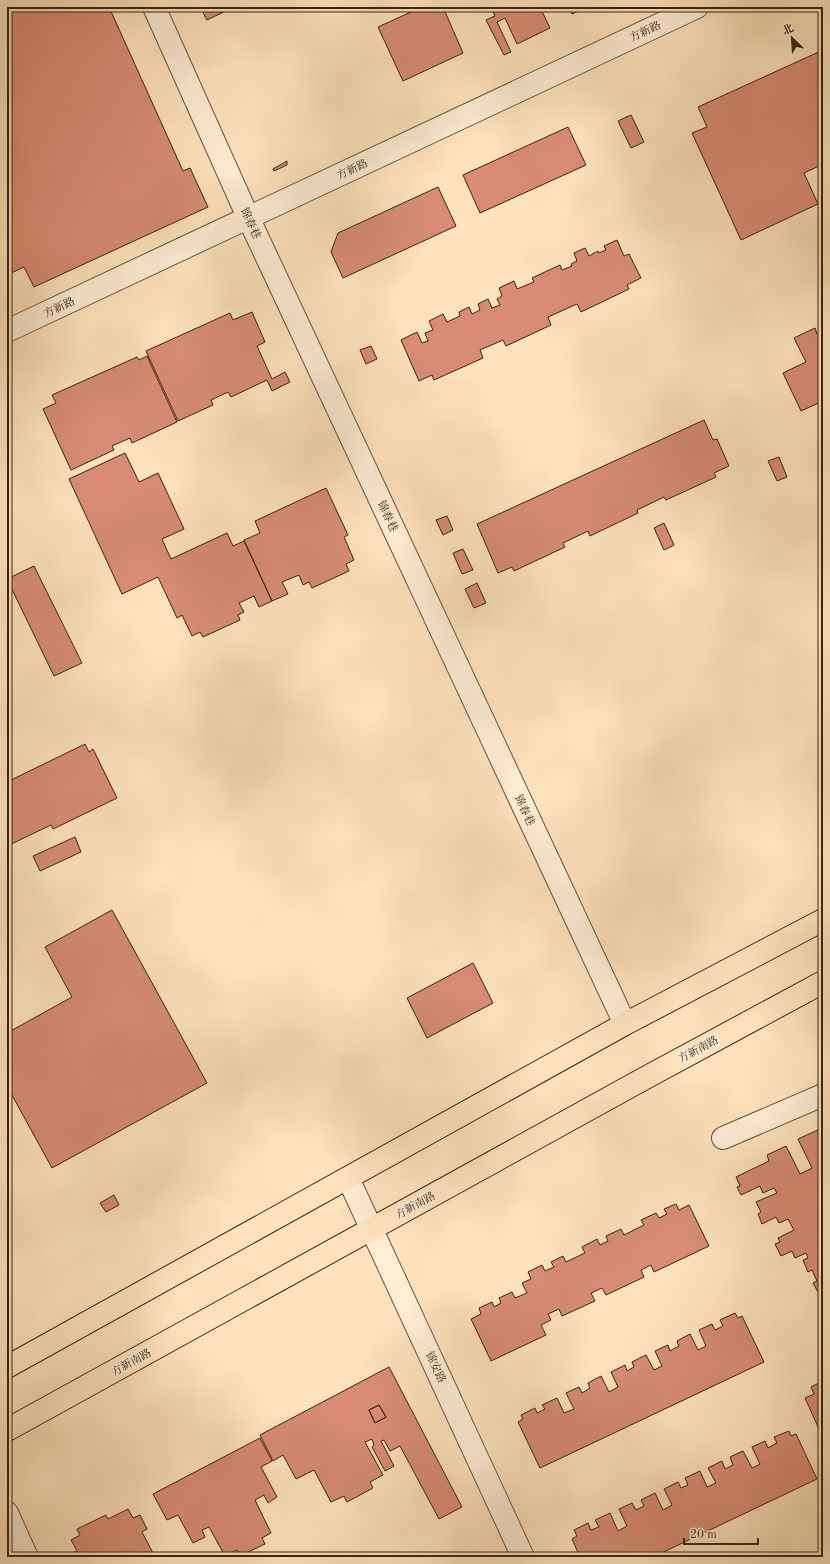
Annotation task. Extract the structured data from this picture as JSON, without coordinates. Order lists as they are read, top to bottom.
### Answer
{
  "streets": {
    "main road": ["方新南路"],
    "street": ["方新路", "锦春巷", "锦安路"]
  },
  "crossings": [
    ["方新路", "锦春巷"],
    ["方新南路", "锦安路"]
  ],
  "scale_bar": "20 m",
  "north": "top left"
}
